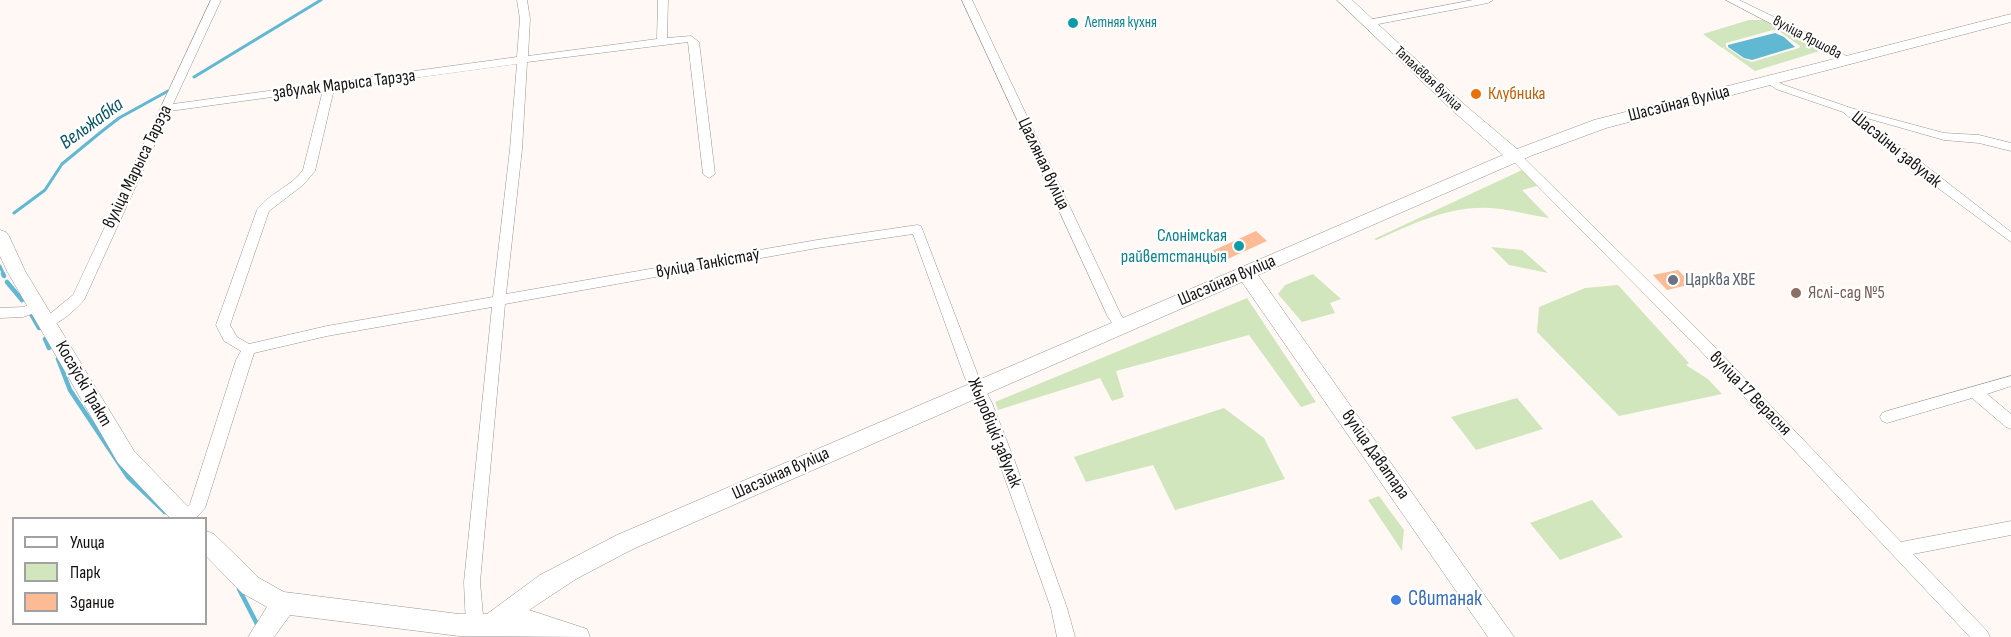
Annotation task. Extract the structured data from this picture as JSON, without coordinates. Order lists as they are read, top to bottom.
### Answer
{
  "streets": {
    "main road": [
      "Тапалёвая вуліца",
      "Шасэйная вуліца",
      "Косаўскі Тракт",
      "вуліца Даватара"
    ],
    "street": [
      "вуліца Яршова",
      "завулак Марыса Тарэза",
      "Шасэйны завулак",
      "Цагляная вуліца",
      "вуліца Марыса Тарэза",
      "вуліца Танкістаў",
      "вуліца 17 Верасня",
      "Жыровіцкі завулак"
    ]
  },
  "crossings": [
    ["вуліца Яршова", "Шасэйная вуліца"],
    ["Тапалёвая вуліца", "Шасэйная вуліца"],
    ["Тапалёвая вуліца", "вуліца 17 Верасня"],
    ["завулак Марыса Тарэза", "вуліца Марыса Тарэза"],
    ["Шасэйная вуліца", "Шасэйны завулак"],
    ["Шасэйная вуліца", "Цагляная вуліца"],
    ["Шасэйная вуліца", "вуліца 17 Верасня"],
    ["Шасэйная вуліца", "Жыровіцкі завулак"],
    ["Шасэйная вуліца", "вуліца Даватара"],
    ["вуліца Марыса Тарэза", "Косаўскі Тракт"],
    ["вуліца Танкістаў", "Жыровіцкі завулак"]
  ],
  "water": ["Вельжабка"],
  "places": [
    "Летняя кухня",
    "Клубника",
    "Слонімская райветстанцыя",
    "Царква ХВЕ",
    "Яслі-сад №5",
    "Свитанак"
  ],
  "legend": ["Улица", "Парк", "Здание"]
}
